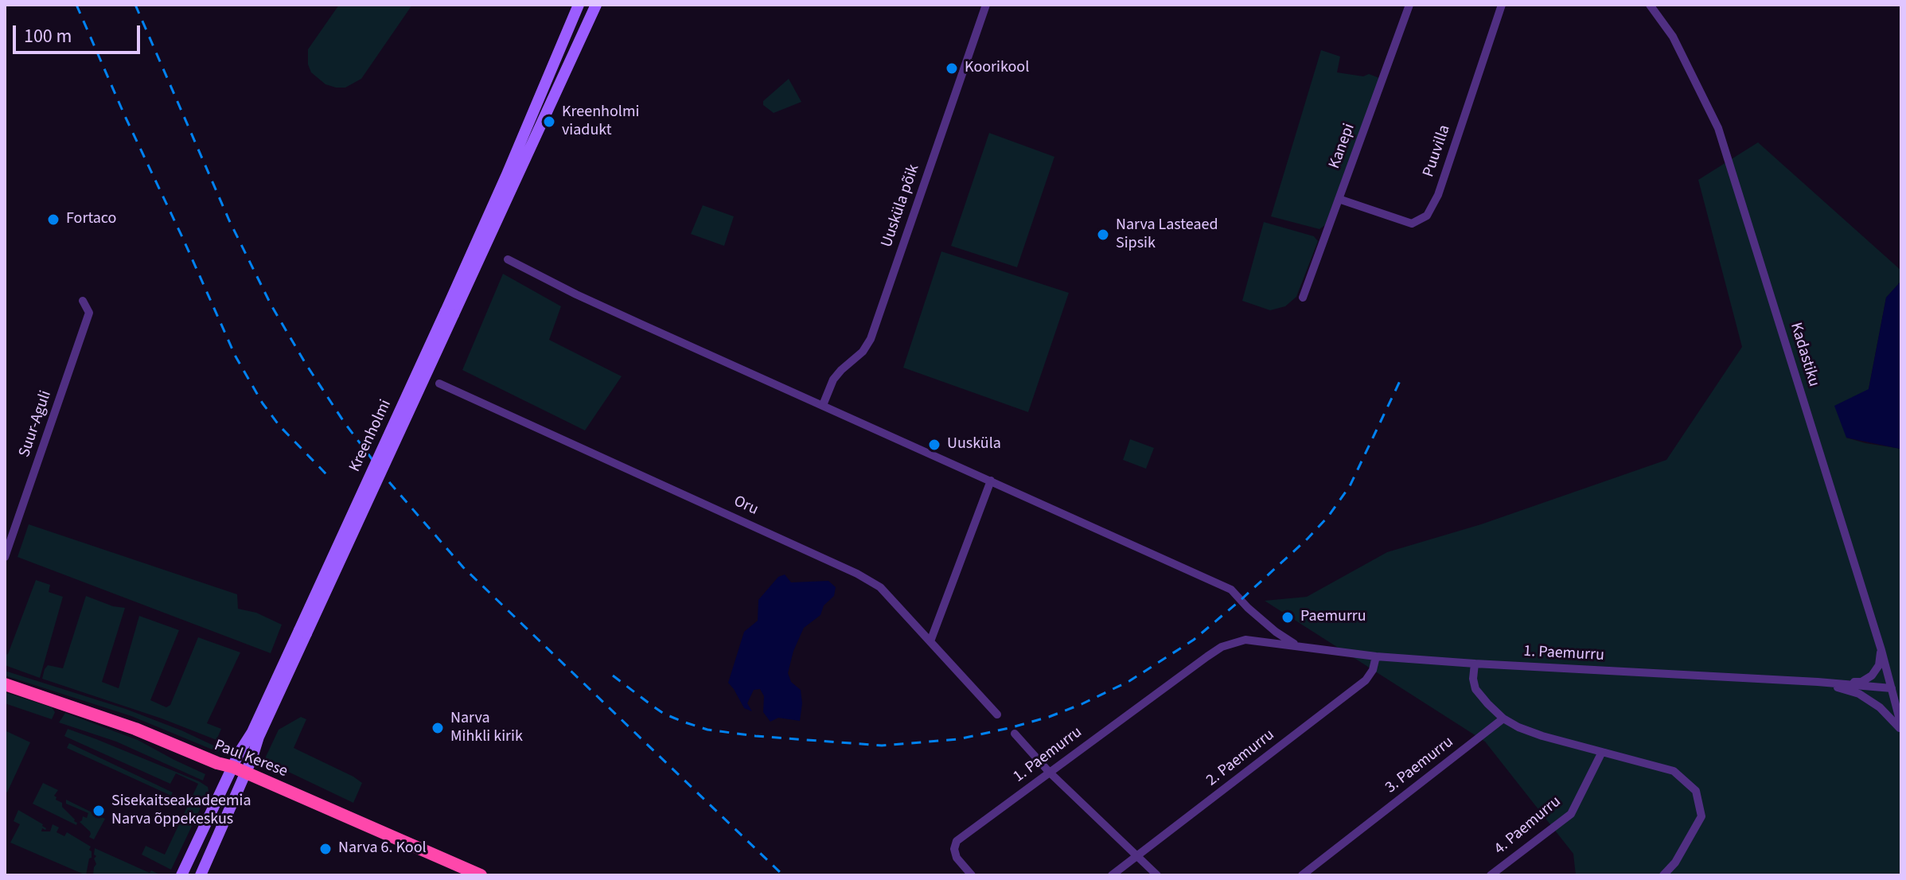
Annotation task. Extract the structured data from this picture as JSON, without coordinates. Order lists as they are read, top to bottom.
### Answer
{
  "streets": {
    "highway": ["Paul Kerese"],
    "main road": ["Kreenholmi"],
    "street": [
      "Kanepi",
      "Puuvilla",
      "Uusküla põik",
      "Kadastiku",
      "Suur-Aguli",
      "Oru",
      "1. Paemurru",
      "2. Paemurru",
      "3. Paemurru",
      "4. Paemurru"
    ]
  },
  "crossings": [
    ["Kanepi", "Puuvilla"],
    ["Kadastiku", "1. Paemurru"],
    ["Kreenholmi", "Paul Kerese"],
    ["1. Paemurru", "2. Paemurru"]
  ],
  "places": [
    "Koorikool",
    "Kreenholmi viadukt",
    "Fortaco",
    "Narva Lasteaed Sipsik",
    "Uusküla",
    "Paemurru",
    "Narva Mihkli kirik",
    "Sisekaitseakadeemia Narva õppekeskus",
    "Narva 6. Kool"
  ],
  "scale_bar": "100 m"
}
